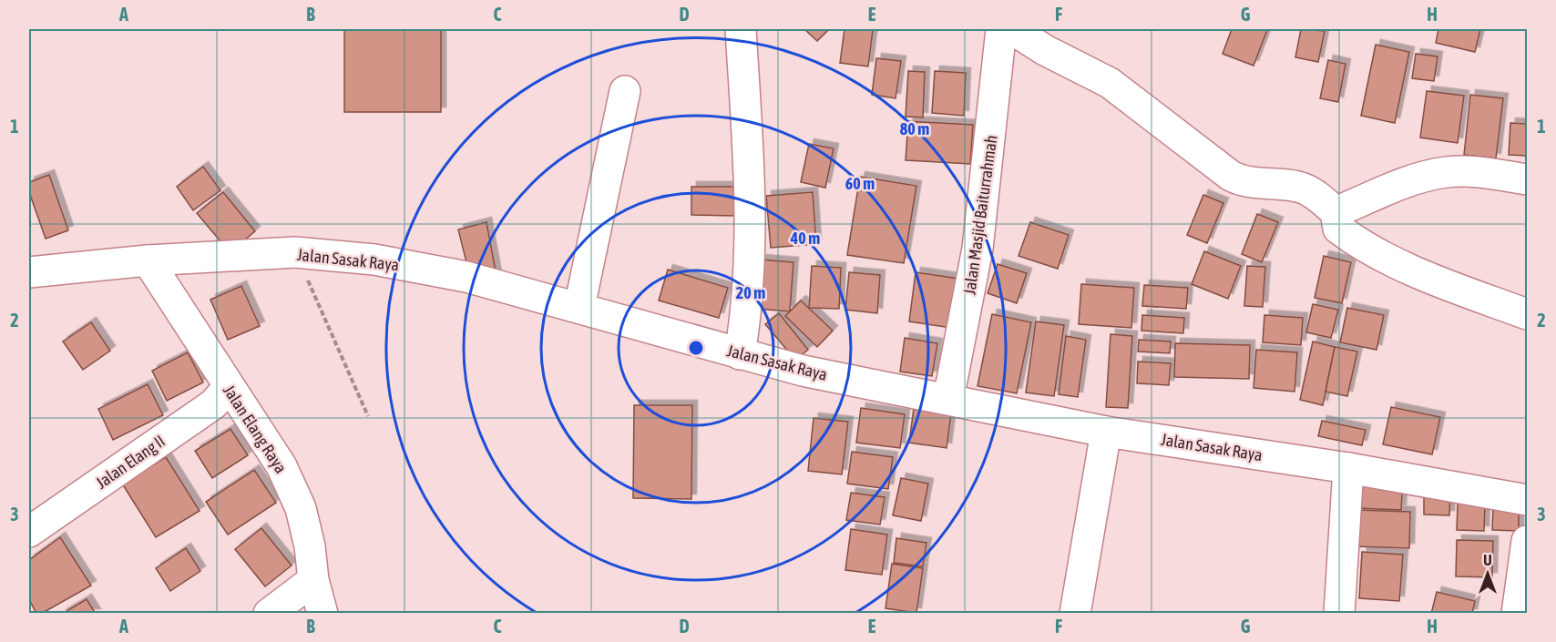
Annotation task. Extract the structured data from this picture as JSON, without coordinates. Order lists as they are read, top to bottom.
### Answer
{
  "streets": {
    "street": [
      "Jalan Masjid Baiturrahmah",
      "Jalan Sasak Raya",
      "Jalan Elang Raya",
      "Jalan Elang II"
    ]
  },
  "crossings": [
    ["Jalan Masjid Baiturrahmah", "Jalan Sasak Raya"],
    ["Jalan Sasak Raya", "Jalan Elang Raya"],
    ["Jalan Elang Raya", "Jalan Elang II"]
  ],
  "north": "top",
  "grid": {
    "columns": [
      "A",
      "B",
      "C",
      "D",
      "E",
      "F",
      "G",
      "H"
    ],
    "rows": ["1", "2", "3"]
  },
  "rings": [
    "80 m",
    "60 m",
    "40 m",
    "20 m"
  ]
}
